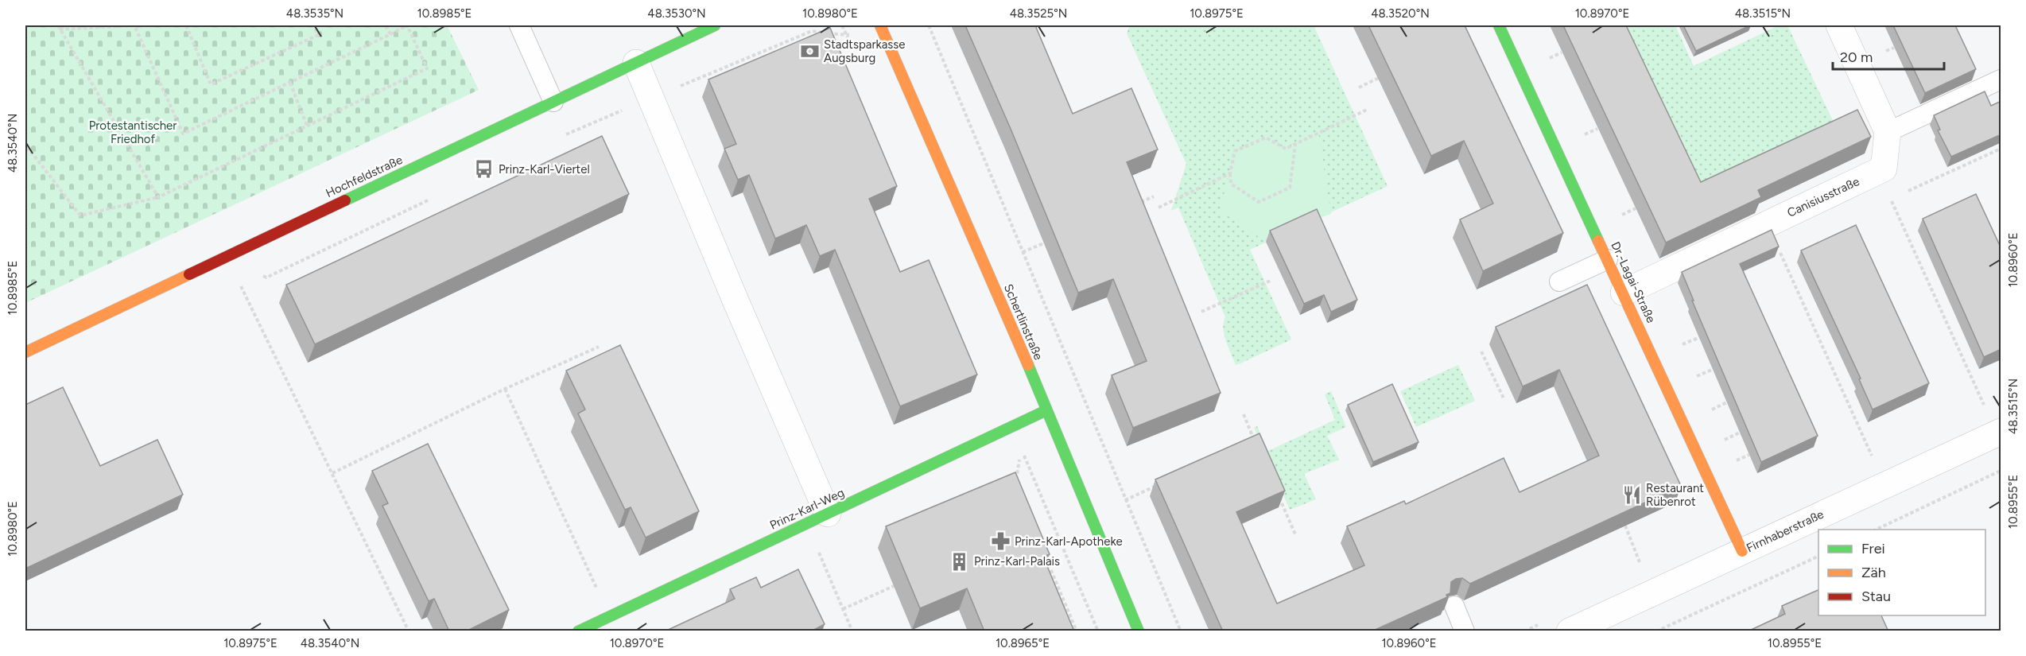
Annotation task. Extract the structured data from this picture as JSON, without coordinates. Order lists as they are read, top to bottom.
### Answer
{
  "streets": {
    "street": [
      "Hochfeldstraße",
      "Canisiusstraße",
      "Dr.-Lagai-Straße",
      "Schertlinstraße",
      "Prinz-Karl-Weg",
      "Firnhaberstraße"
    ]
  },
  "crossings": [
    ["Canisiusstraße", "Dr.-Lagai-Straße"],
    ["Dr.-Lagai-Straße", "Firnhaberstraße"],
    ["Schertlinstraße", "Prinz-Karl-Weg"]
  ],
  "parks": ["Protestantischer Friedhof"],
  "places": {
    "bank": ["Stadtsparkasse Augsburg"],
    "bus stop": ["Prinz-Karl-Viertel"],
    "restaurant": ["Restaurant Rübenrot"],
    "pharmacy": ["Prinz-Karl-Apotheke"],
    "building": ["Prinz-Karl-Palais"]
  },
  "legend": ["Frei", "Zäh", "Stau"],
  "scale_bar": "20 m",
  "coordinates": [
    "48.3535°N",
    "10.8985°E",
    "48.3530°N",
    "10.8980°E",
    "48.3525°N",
    "10.8975°E",
    "48.3520°N",
    "10.8970°E",
    "48.3515°N",
    "48.3540°N",
    "10.8960°E",
    "10.8955°E",
    "10.8965°E"
  ]
}
